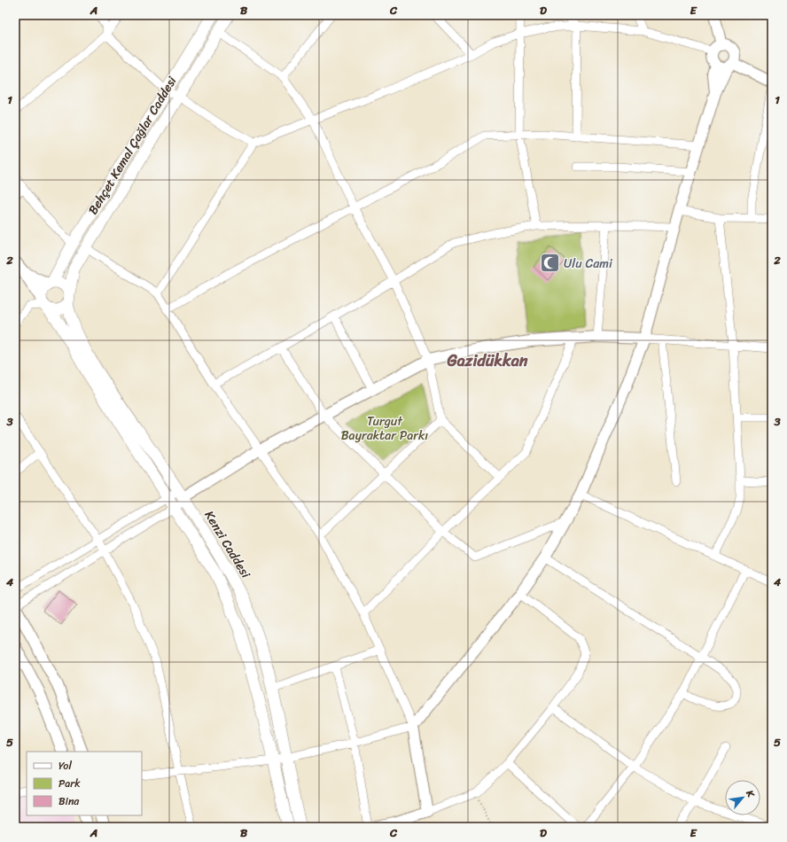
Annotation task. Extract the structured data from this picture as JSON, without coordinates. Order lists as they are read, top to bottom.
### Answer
{
  "streets": {
    "main road": ["Behçet Kemal Çağlar Caddesi", "Kenzi Caddesi"]
  },
  "crossings": [
    ["Behçet Kemal Çağlar Caddesi", "Kenzi Caddesi"]
  ],
  "districts": ["Gazidükkan"],
  "parks": ["Turgut Bayraktar Parkı"],
  "places": {
    "mosque": ["Ulu Cami"]
  },
  "legend": ["Yol", "Park", "Bina"],
  "north": "top right",
  "grid": {
    "columns": [
      "A",
      "B",
      "C",
      "D",
      "E"
    ],
    "rows": [
      "1",
      "2",
      "3",
      "4",
      "5"
    ]
  }
}
